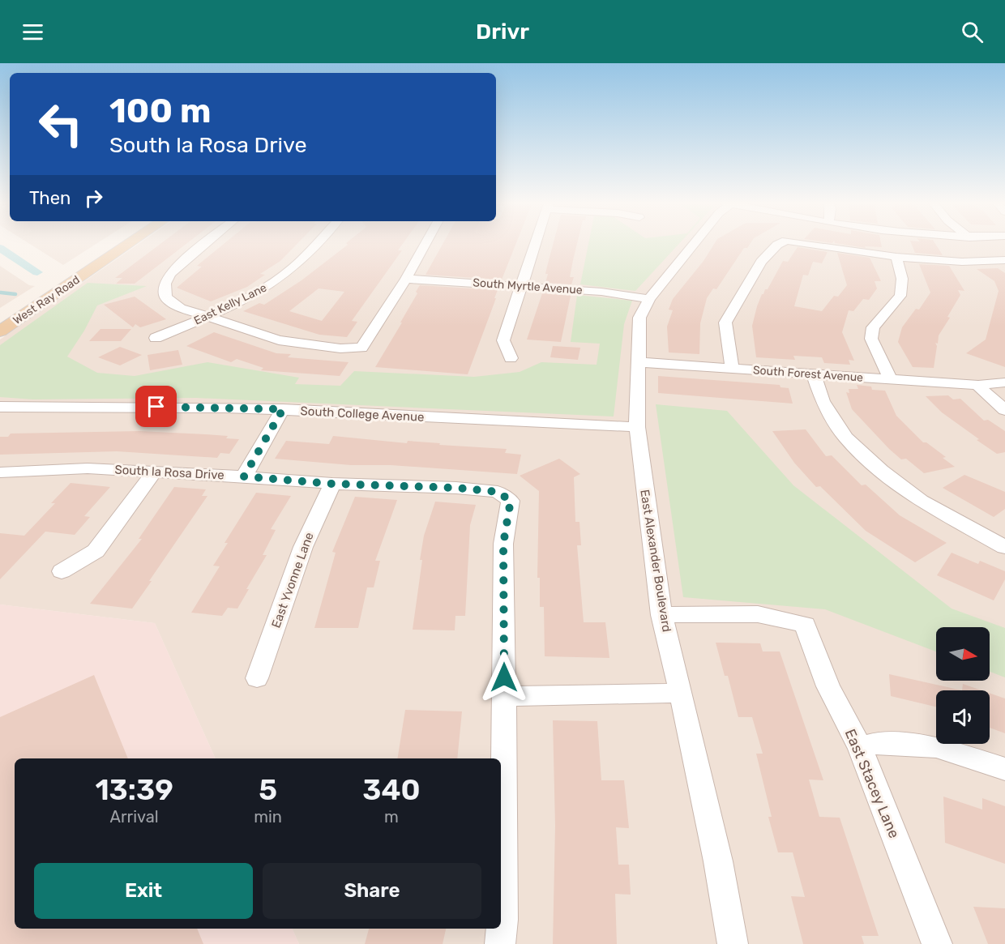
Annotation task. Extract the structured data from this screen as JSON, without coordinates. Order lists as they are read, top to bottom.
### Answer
{
  "streets": {
    "main road": ["West Ray Road"],
    "street": [
      "South Myrtle Avenue",
      "East Kelly Lane",
      "South Forest Avenue",
      "South College Avenue",
      "South la Rosa Drive",
      "East Alexander Boulevard",
      "East Yvonne Lane",
      "East Stacey Lane"
    ]
  },
  "crossings": [
    ["South Myrtle Avenue", "East Alexander Boulevard"],
    ["South Forest Avenue", "East Alexander Boulevard"],
    ["South College Avenue", "East Alexander Boulevard"],
    ["South la Rosa Drive", "East Yvonne Lane"],
    ["East Alexander Boulevard", "East Stacey Lane"]
  ],
  "north": "right",
  "page": {
    "header": "Drivr",
    "turn": ["100 m", "South la Rosa Drive"],
    "then": "Then",
    "eta": [
      "13:39",
      "Arrival",
      "5",
      "min",
      "340",
      "m"
    ],
    "buttons": ["Exit", "Share"]
  }
}
